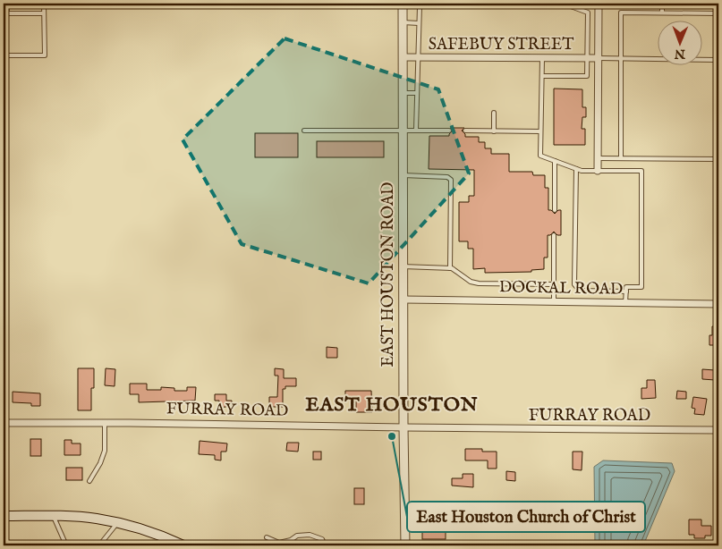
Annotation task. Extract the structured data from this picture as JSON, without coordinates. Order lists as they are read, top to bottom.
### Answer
{
  "streets": {
    "street": [
      "SAFEBUY STREET",
      "EAST HOUSTON ROAD",
      "DOCKAL ROAD",
      "FURRAY ROAD"
    ]
  },
  "crossings": [
    ["SAFEBUY STREET", "EAST HOUSTON ROAD"],
    ["EAST HOUSTON ROAD", "DOCKAL ROAD"],
    ["EAST HOUSTON ROAD", "FURRAY ROAD"]
  ],
  "districts": ["EAST HOUSTON"],
  "places": ["East Houston Church of Christ"],
  "north": "bottom"
}
